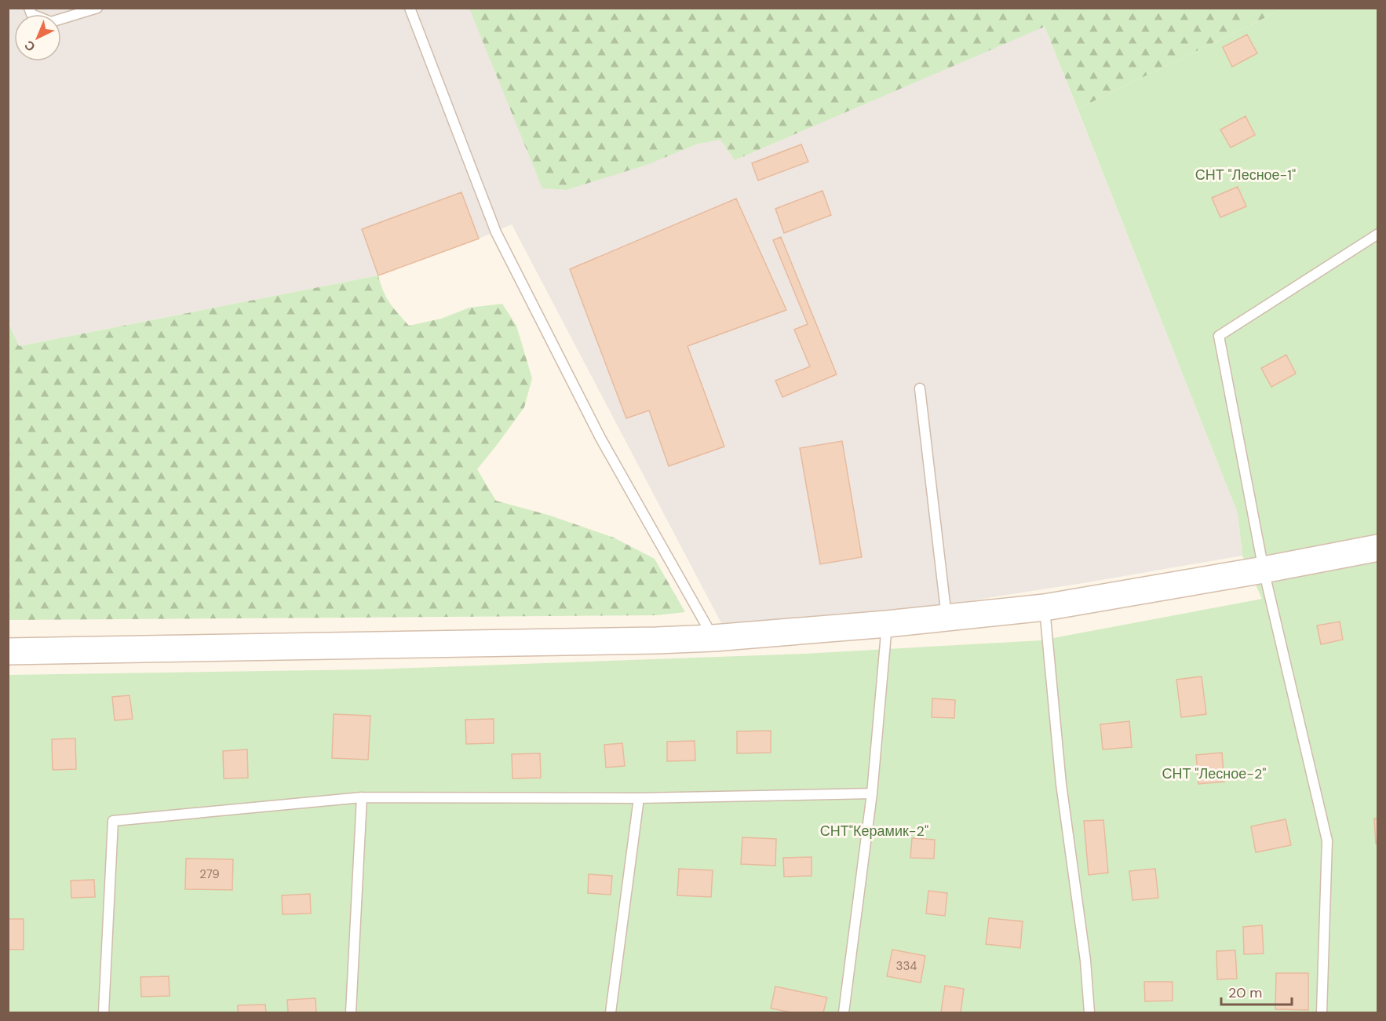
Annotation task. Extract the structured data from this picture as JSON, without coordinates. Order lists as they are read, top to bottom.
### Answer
{
  "parks": ["СНТ \"Лесное-1\"", "СНТ \"Лесное-2\"", "СНТ\"Керамик-2\""],
  "house_numbers": ["279", "334"],
  "scale_bar": "20 m",
  "north": "bottom left"
}
